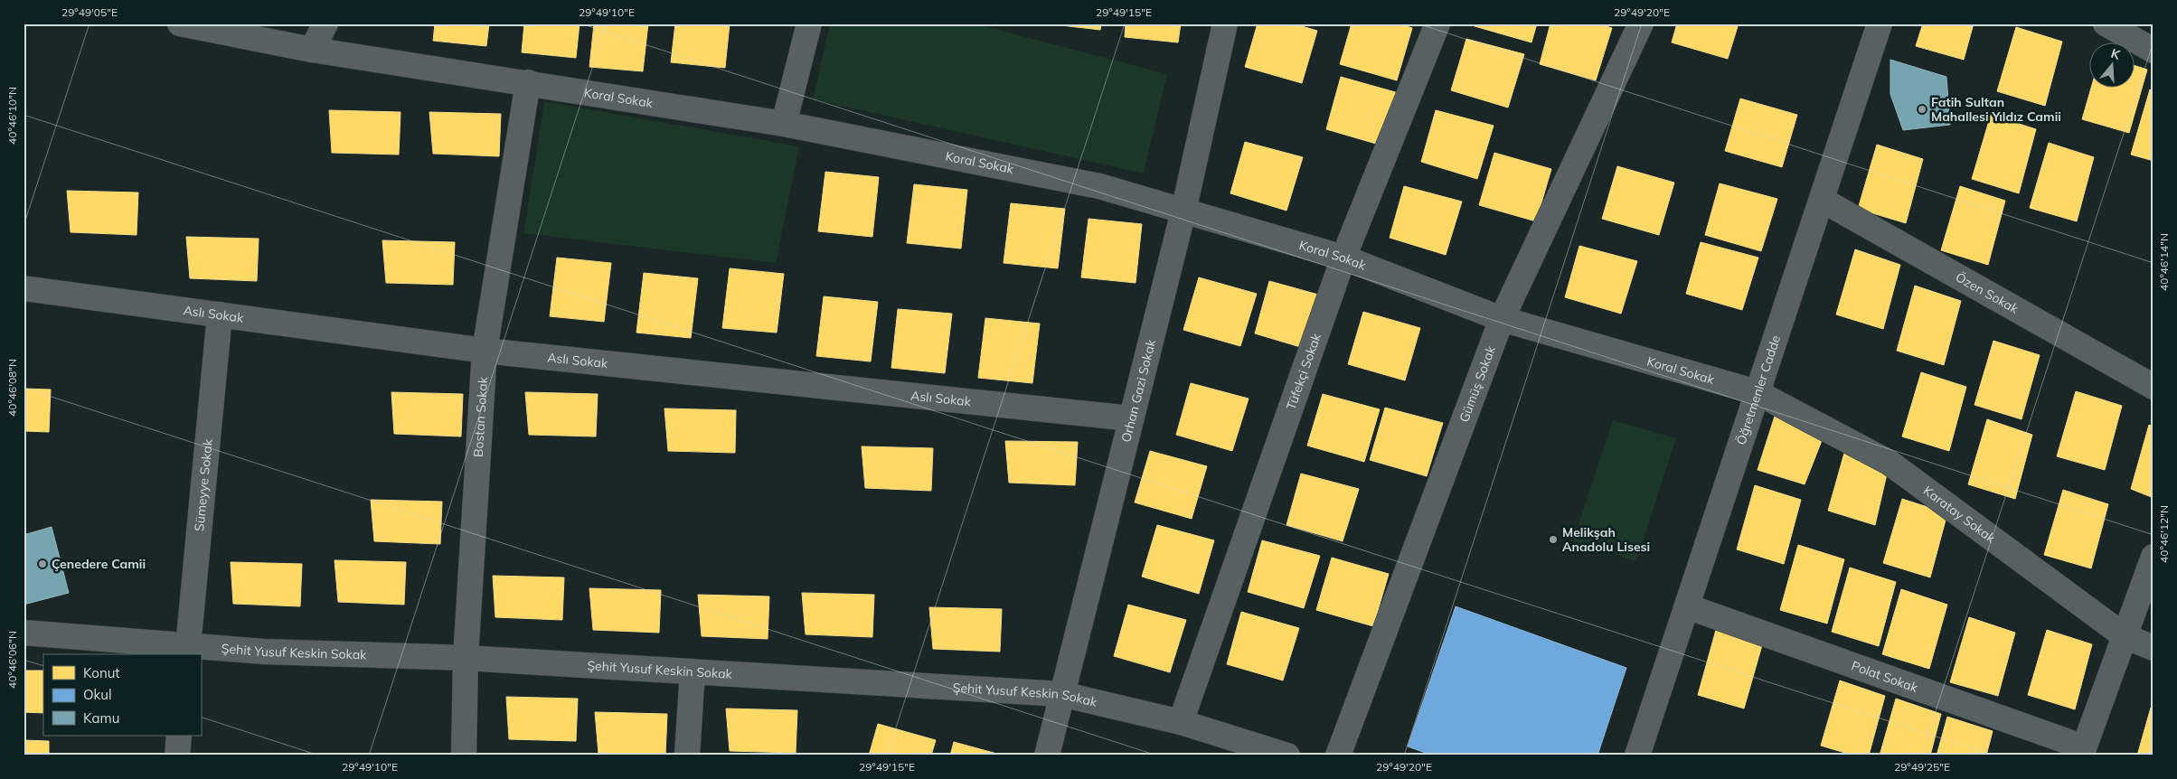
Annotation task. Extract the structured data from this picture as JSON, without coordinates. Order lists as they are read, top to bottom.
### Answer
{
  "streets": {
    "street": [
      "Koral Sokak",
      "Özen Sokak",
      "Aslı Sokak",
      "Tüfekçi Sokak",
      "Gümüş Sokak",
      "Öğretmenler Cadde",
      "Orhan Gazi Sokak",
      "Bostan Sokak",
      "Sümeyye Sokak",
      "Karatay Sokak",
      "Şehit Yusuf Keskin Sokak",
      "Polat Sokak"
    ]
  },
  "crossings": [
    ["Koral Sokak", "Tüfekçi Sokak"],
    ["Koral Sokak", "Gümüş Sokak"],
    ["Koral Sokak", "Öğretmenler Cadde"],
    ["Koral Sokak", "Orhan Gazi Sokak"],
    ["Koral Sokak", "Bostan Sokak"],
    ["Koral Sokak", "Karatay Sokak"],
    ["Özen Sokak", "Öğretmenler Cadde"],
    ["Aslı Sokak", "Orhan Gazi Sokak"],
    ["Aslı Sokak", "Bostan Sokak"],
    ["Aslı Sokak", "Sümeyye Sokak"],
    ["Tüfekçi Sokak", "Şehit Yusuf Keskin Sokak"],
    ["Öğretmenler Cadde", "Karatay Sokak"],
    ["Öğretmenler Cadde", "Polat Sokak"],
    ["Orhan Gazi Sokak", "Şehit Yusuf Keskin Sokak"],
    ["Bostan Sokak", "Şehit Yusuf Keskin Sokak"],
    ["Sümeyye Sokak", "Şehit Yusuf Keskin Sokak"]
  ],
  "places": ["Fatih Sultan Mahallesi Yıldız Camii", "Melikşah Anadolu Lisesi", "Çenedere Camii"],
  "legend": ["Konut", "Okul", "Kamu"],
  "north": "top",
  "coordinates": [
    "29°49'05\"E",
    "29°49'10\"E",
    "29°49'15\"E",
    "29°49'20\"E",
    "40°46'10\"N",
    "40°46'14\"N",
    "40°46'08\"N",
    "40°46'12\"N",
    "40°46'06\"N",
    "29°49'25\"E"
  ]
}
